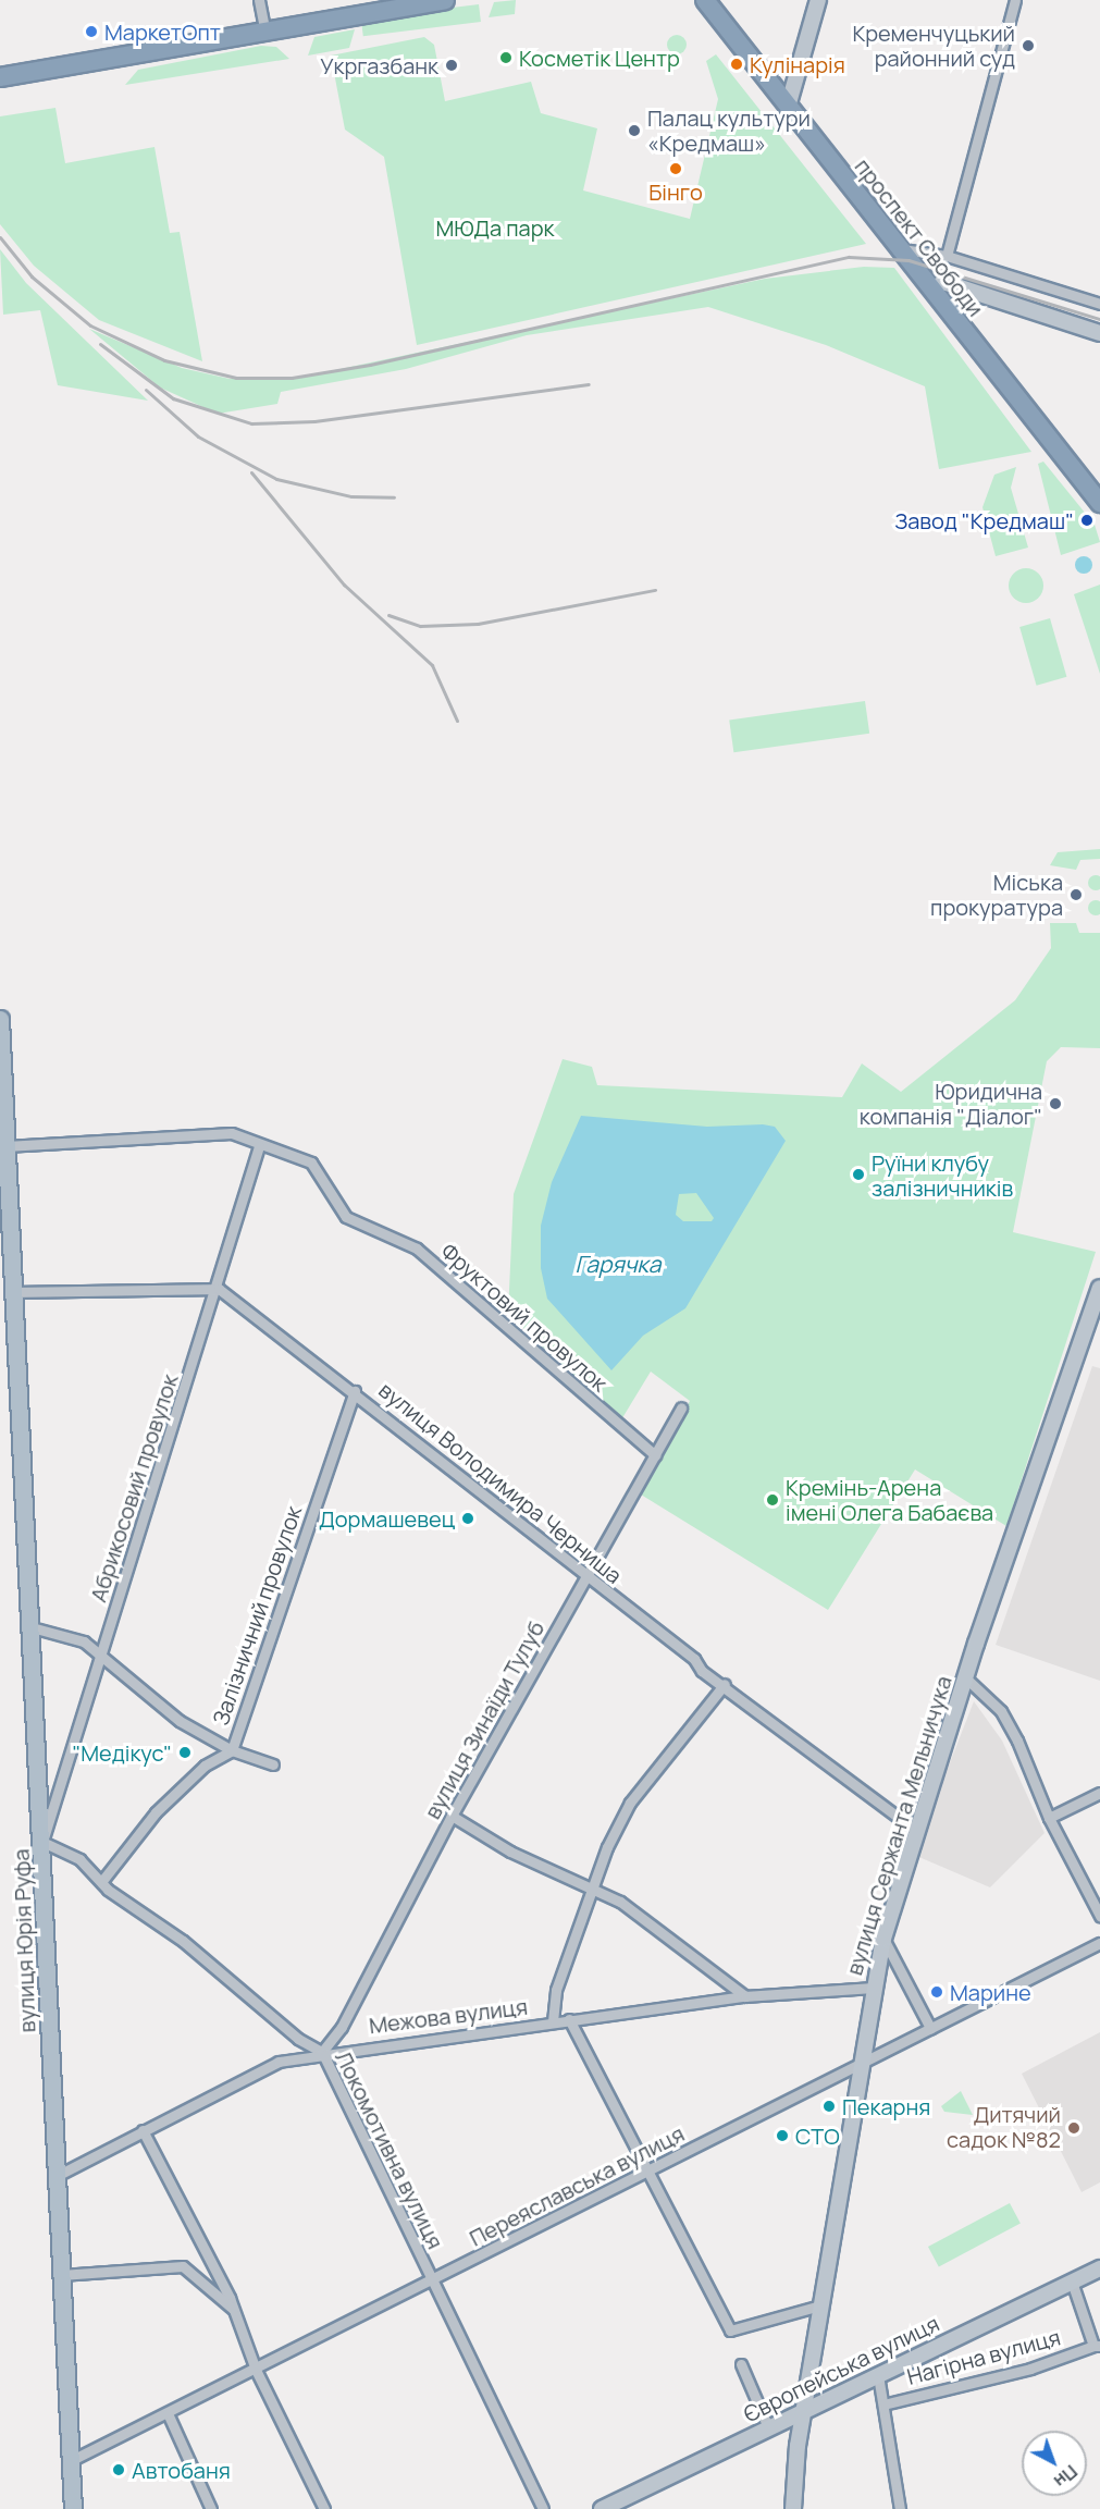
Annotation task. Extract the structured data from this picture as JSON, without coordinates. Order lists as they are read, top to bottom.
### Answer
{
  "streets": {
    "highway": ["проспект Свободи"],
    "main road": ["вулиця Юрія Руфа"],
    "street": [
      "Фруктовий провулок",
      "вулиця Володимира Черниша",
      "Абрикосовий провулок",
      "Залізничний провулок",
      "вулиця Зинаїди Тулуб",
      "вулиця Сержанта Мельничука",
      "Межова вулиця",
      "Локомотивна вулиця",
      "Переяславська вулиця",
      "Нагірна вулиця",
      "Європейська вулиця"
    ]
  },
  "crossings": [
    ["Фруктовий провулок", "Абрикосовий провулок"],
    ["Фруктовий провулок", "вулиця Зинаїди Тулуб"],
    ["Фруктовий провулок", "вулиця Юрія Руфа"],
    ["вулиця Володимира Черниша", "Абрикосовий провулок"],
    ["вулиця Володимира Черниша", "Залізничний провулок"],
    ["вулиця Володимира Черниша", "вулиця Зинаїди Тулуб"],
    ["вулиця Володимира Черниша", "вулиця Сержанта Мельничука"],
    ["Абрикосовий провулок", "вулиця Юрія Руфа"],
    ["Абрикосовий провулок", "Локомотивна вулиця"],
    ["Залізничний провулок", "Локомотивна вулиця"],
    ["вулиця Зинаїди Тулуб", "Межова вулиця"],
    ["вулиця Зинаїди Тулуб", "Локомотивна вулиця"],
    ["вулиця Сержанта Мельничука", "Межова вулиця"],
    ["вулиця Сержанта Мельничука", "Переяславська вулиця"],
    ["вулиця Сержанта Мельничука", "Європейська вулиця"],
    ["вулиця Юрія Руфа", "Межова вулиця"],
    ["вулиця Юрія Руфа", "Локомотивна вулиця"],
    ["вулиця Юрія Руфа", "Переяславська вулиця"],
    ["Межова вулиця", "Локомотивна вулиця"],
    ["Локомотивна вулиця", "Переяславська вулиця"],
    ["Нагірна вулиця", "Європейська вулиця"]
  ],
  "water": ["Гарячка"],
  "parks": ["МЮДа парк"],
  "places": [
    "МаркетОпт",
    "Кременчуцький районний суд",
    "Косметік Центр",
    "Кулінарія",
    "Укргазбанк",
    "Палац культури «Кредмаш»",
    "Бінго",
    "Завод \"Кредмаш\"",
    "Міська прокуратура",
    "Юридична компанія \"Діалог\"",
    "Руїни клубу залізничників",
    "Кремінь-Арена імені Олега Бабаєва",
    "Дормашевец",
    "\"Медікус\"",
    "Марине",
    "Пекарня",
    "Дитячий садок №82",
    "СТО",
    "Автобаня"
  ],
  "north": "bottom right"
}
